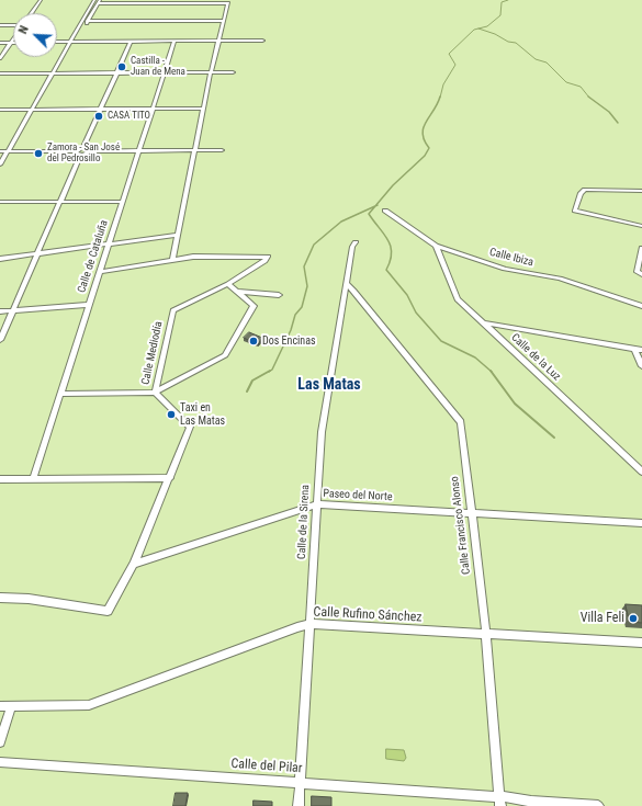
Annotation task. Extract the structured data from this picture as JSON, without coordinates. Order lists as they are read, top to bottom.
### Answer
{
  "streets": {
    "street": [
      "Calle de Cataluña",
      "Calle Ibiza",
      "Calle Mediodía",
      "Calle de la Luz",
      "Paseo del Norte",
      "Calle de la Sirena",
      "Calle Francisco Alonso",
      "Calle Rufino Sánchez",
      "Calle del Pilar"
    ]
  },
  "crossings": [
    ["Calle Ibiza", "Calle de la Luz"],
    ["Calle Mediodía", "Paseo del Norte"],
    ["Paseo del Norte", "Calle de la Sirena"],
    ["Paseo del Norte", "Calle Francisco Alonso"],
    ["Calle de la Sirena", "Calle Francisco Alonso"],
    ["Calle de la Sirena", "Calle Rufino Sánchez"],
    ["Calle de la Sirena", "Calle del Pilar"],
    ["Calle Francisco Alonso", "Calle Rufino Sánchez"],
    ["Calle Francisco Alonso", "Calle del Pilar"]
  ],
  "districts": ["Las Matas"],
  "places": [
    "Castilla - Juan de Mena",
    "CASA TITO",
    "Zamora - San José del Pedrosillo",
    "Dos Encinas",
    "Taxi en Las Matas",
    "Villa Feli"
  ],
  "north": "top left"
}
